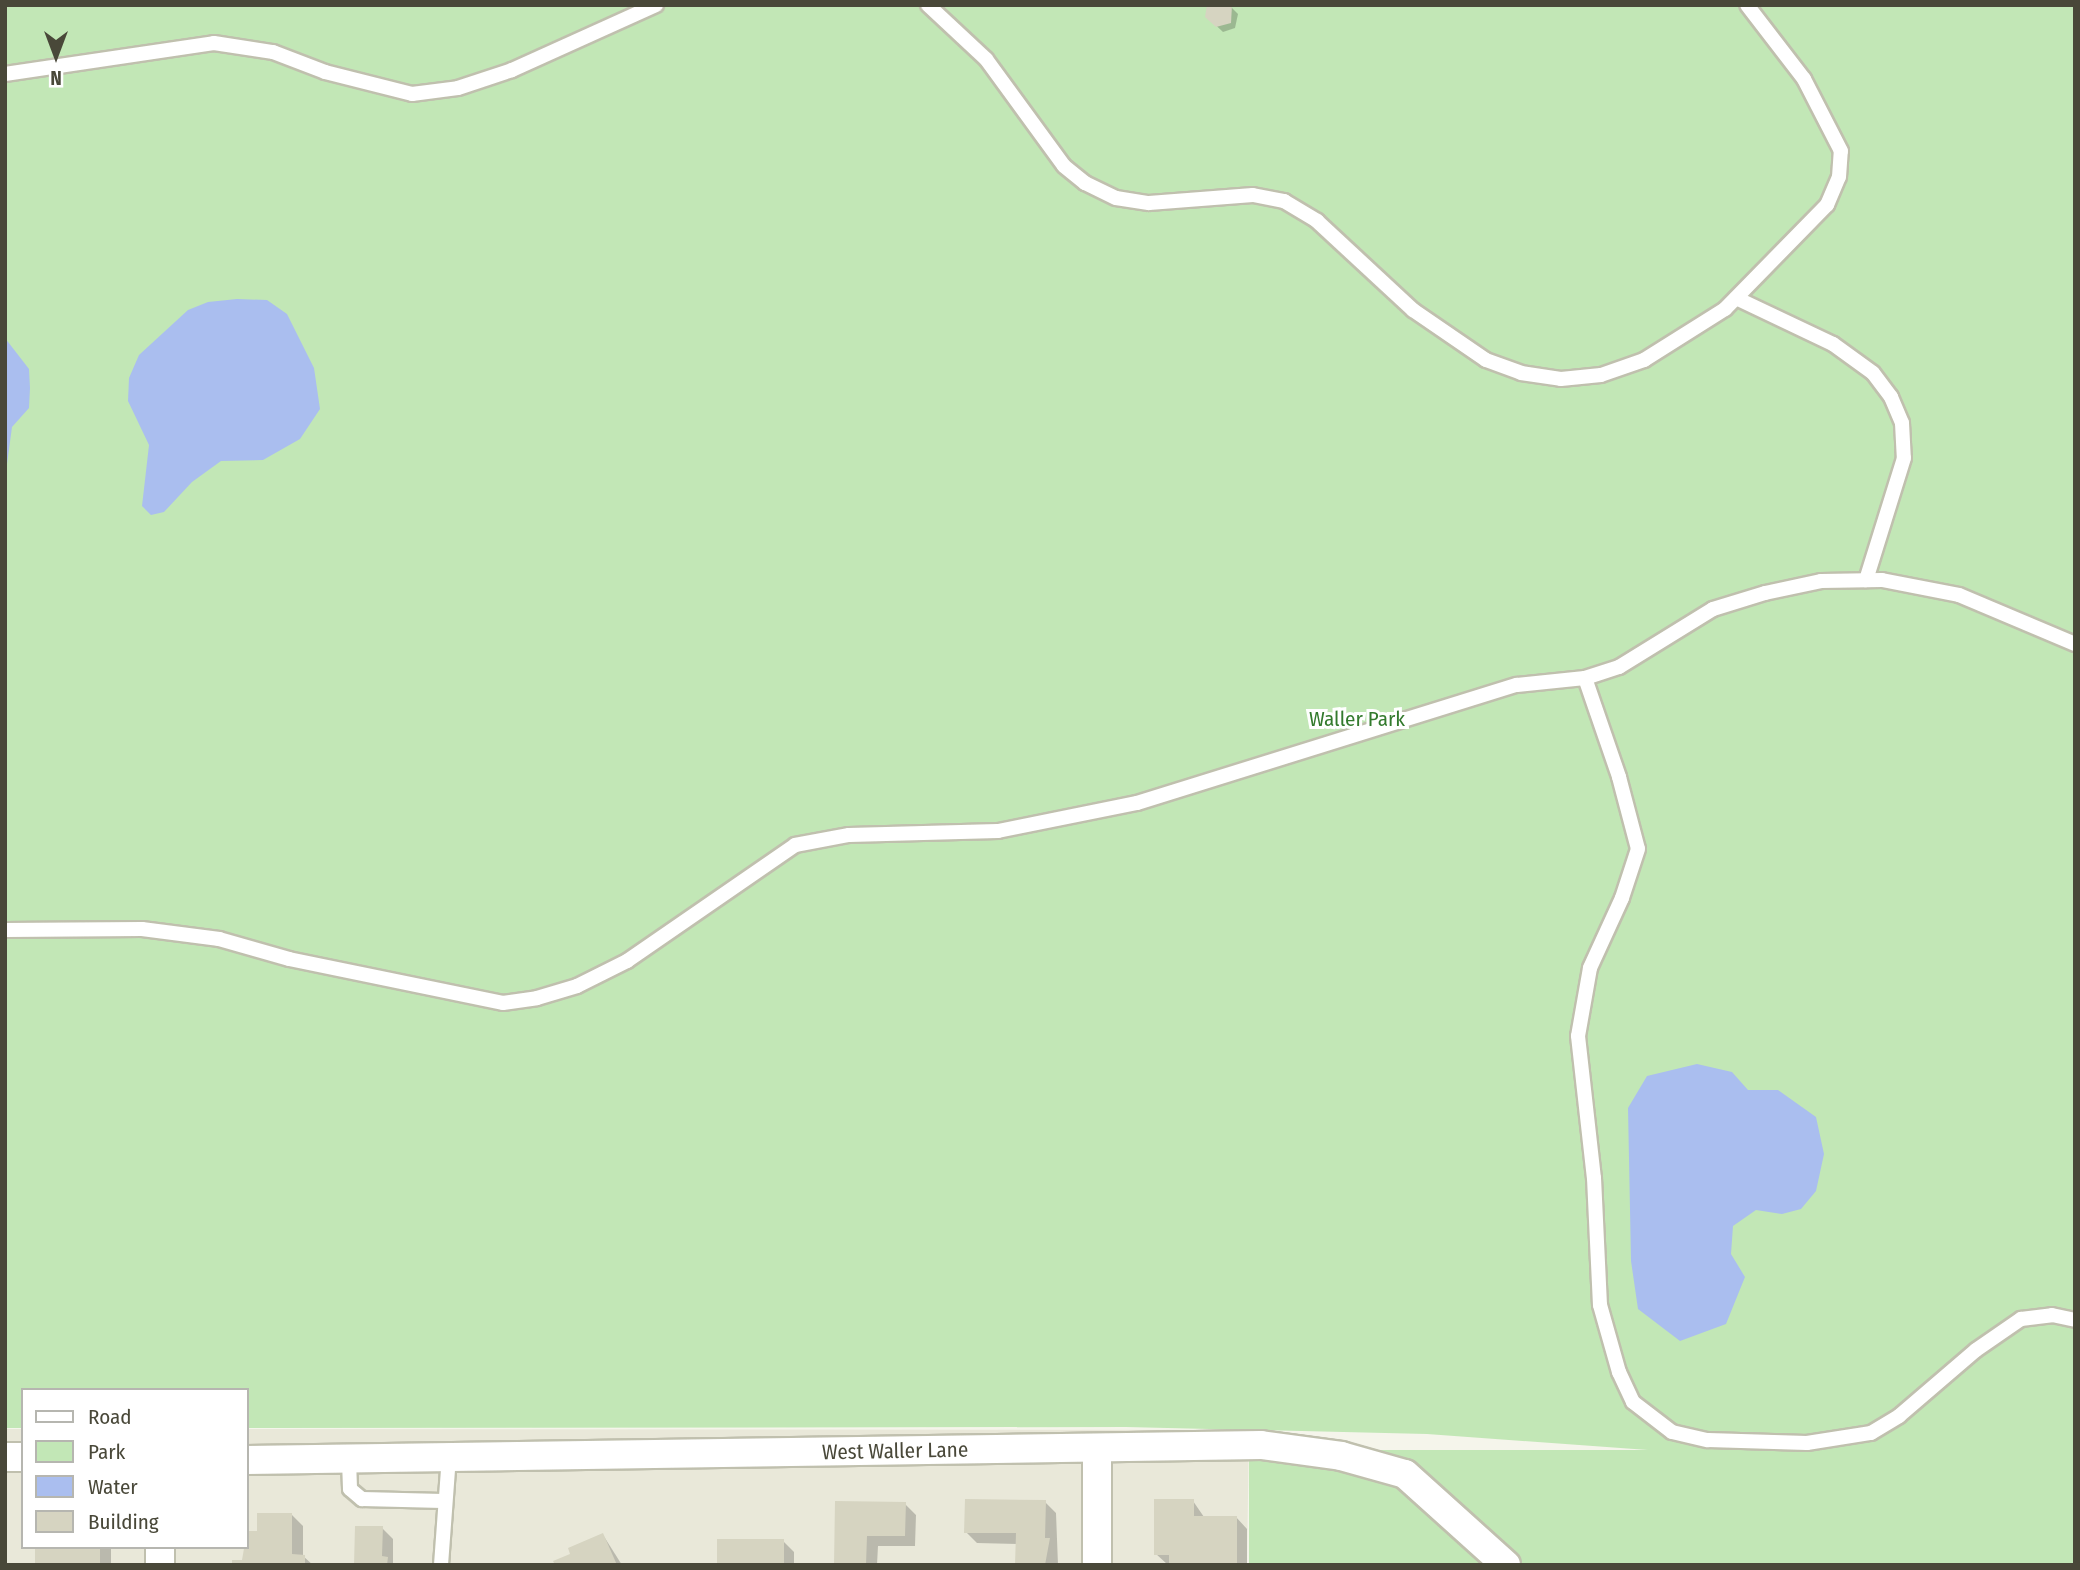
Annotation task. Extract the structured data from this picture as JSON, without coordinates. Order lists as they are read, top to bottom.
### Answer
{
  "streets": {
    "street": ["West Waller Lane"]
  },
  "parks": ["Waller Park"],
  "legend": [
    "Road",
    "Park",
    "Water",
    "Building"
  ],
  "north": "bottom"
}
